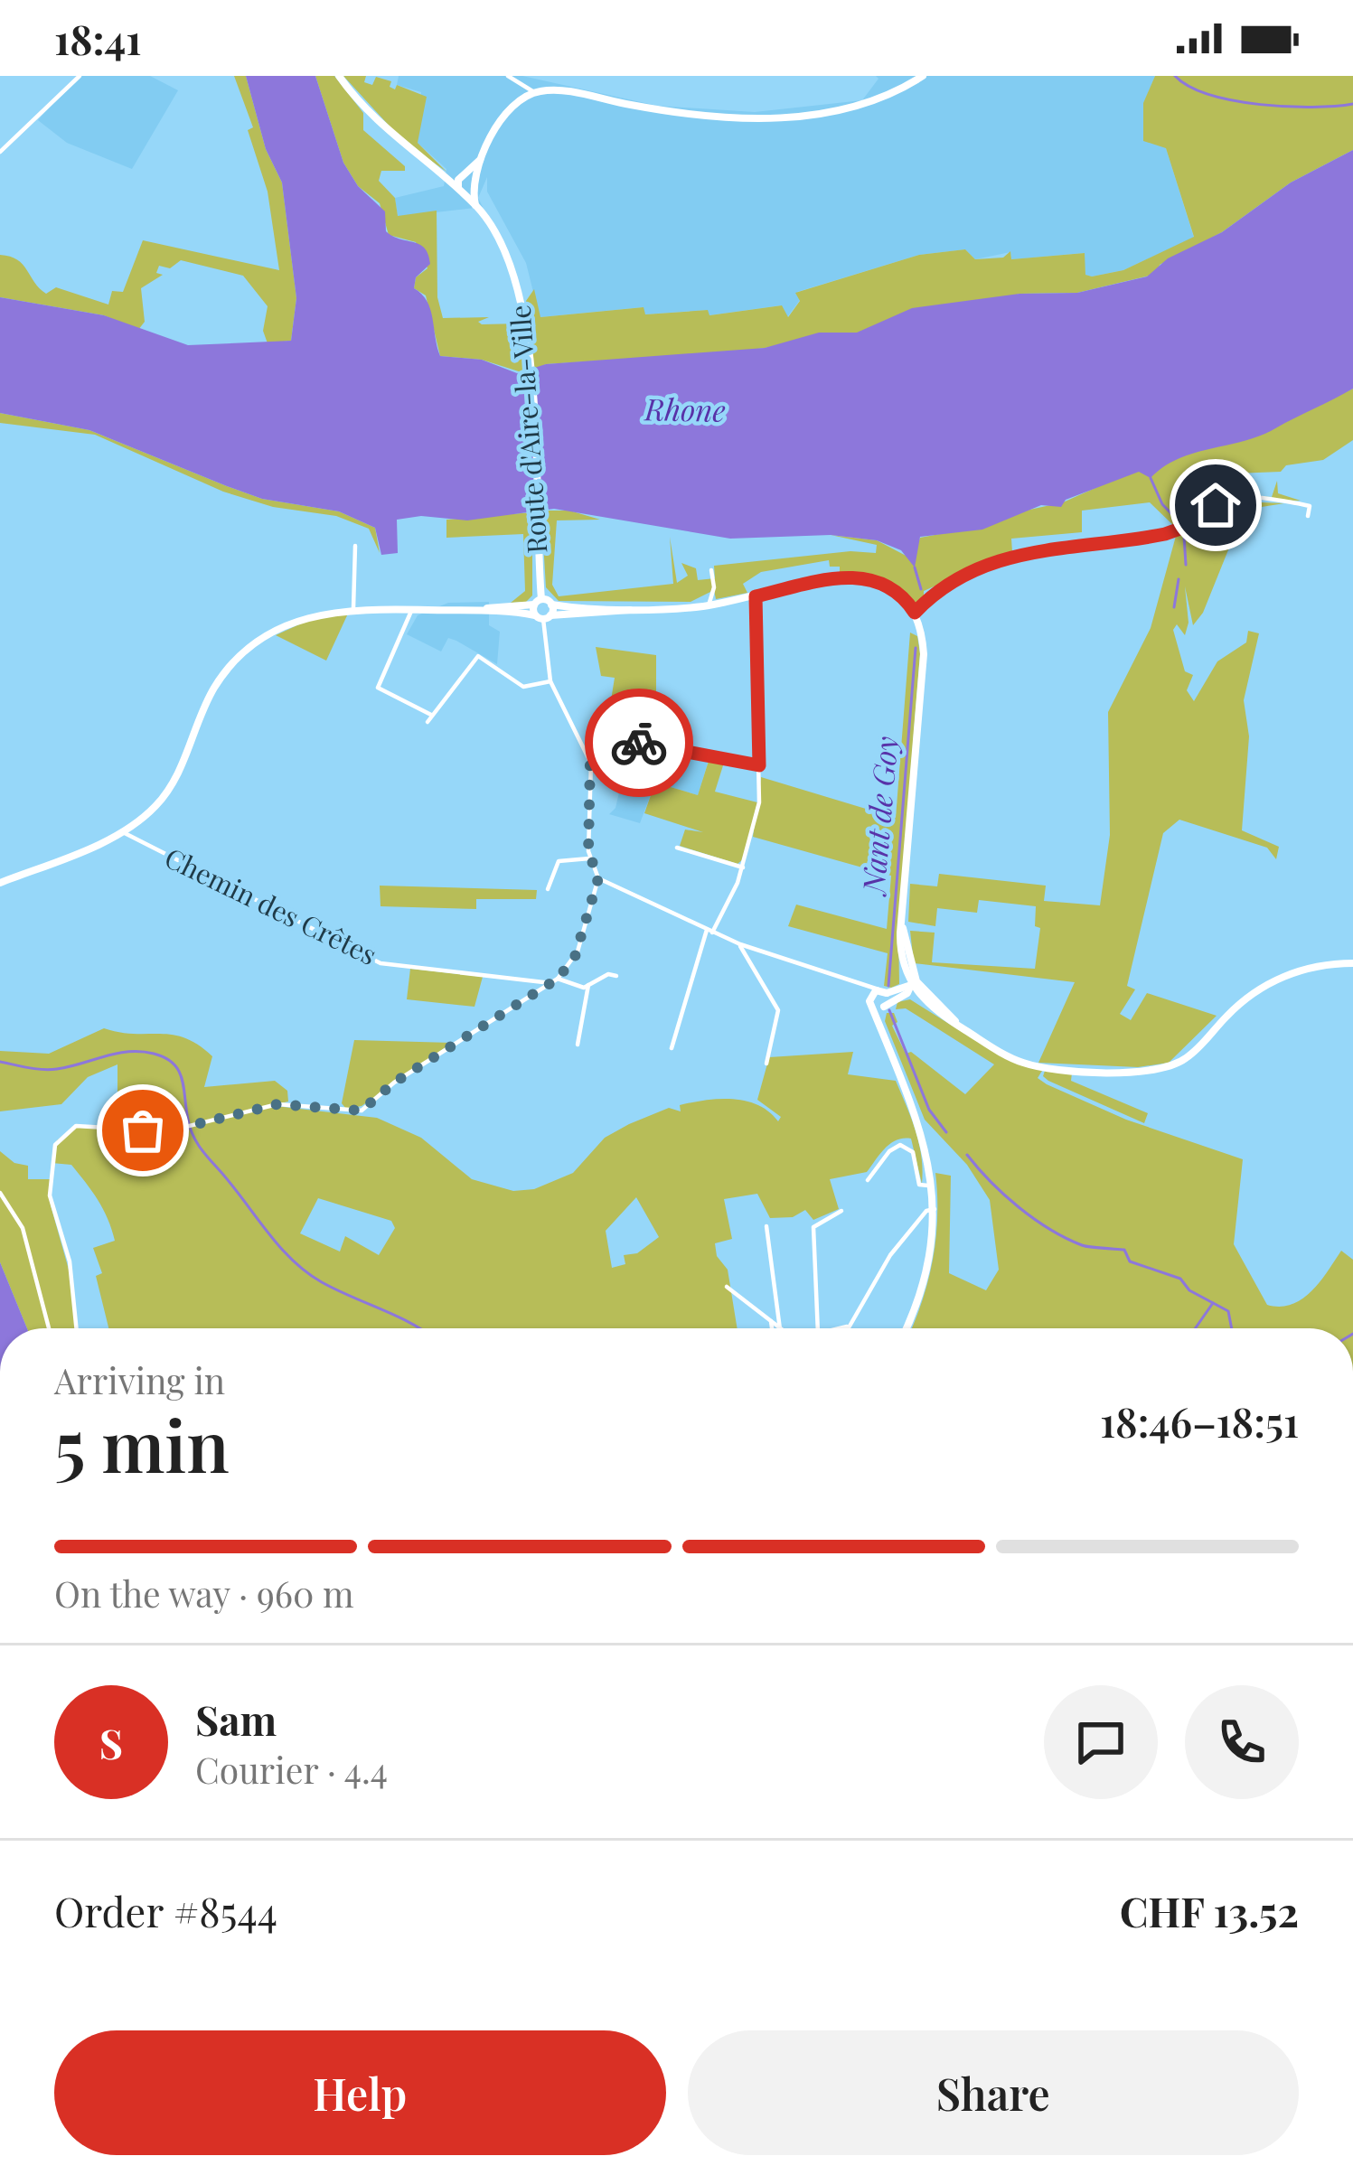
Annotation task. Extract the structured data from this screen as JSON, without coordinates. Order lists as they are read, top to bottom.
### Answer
{
  "streets": {
    "main road": ["Route d'Aire-la-Ville"],
    "street": ["Chemin des Crêtes"]
  },
  "water": ["Rhone", "Nant de Goy"],
  "page": {
    "status": "18:41",
    "heading": ["5 min", "Arriving in", "18:46–18:51"],
    "panel": [
      "Sam",
      "Courier · 4.4",
      "Order #8544",
      "CHF 13.52"
    ],
    "bar": "On the way · 960 m",
    "round": "S",
    "buttons": ["Help", "Share"]
  }
}
